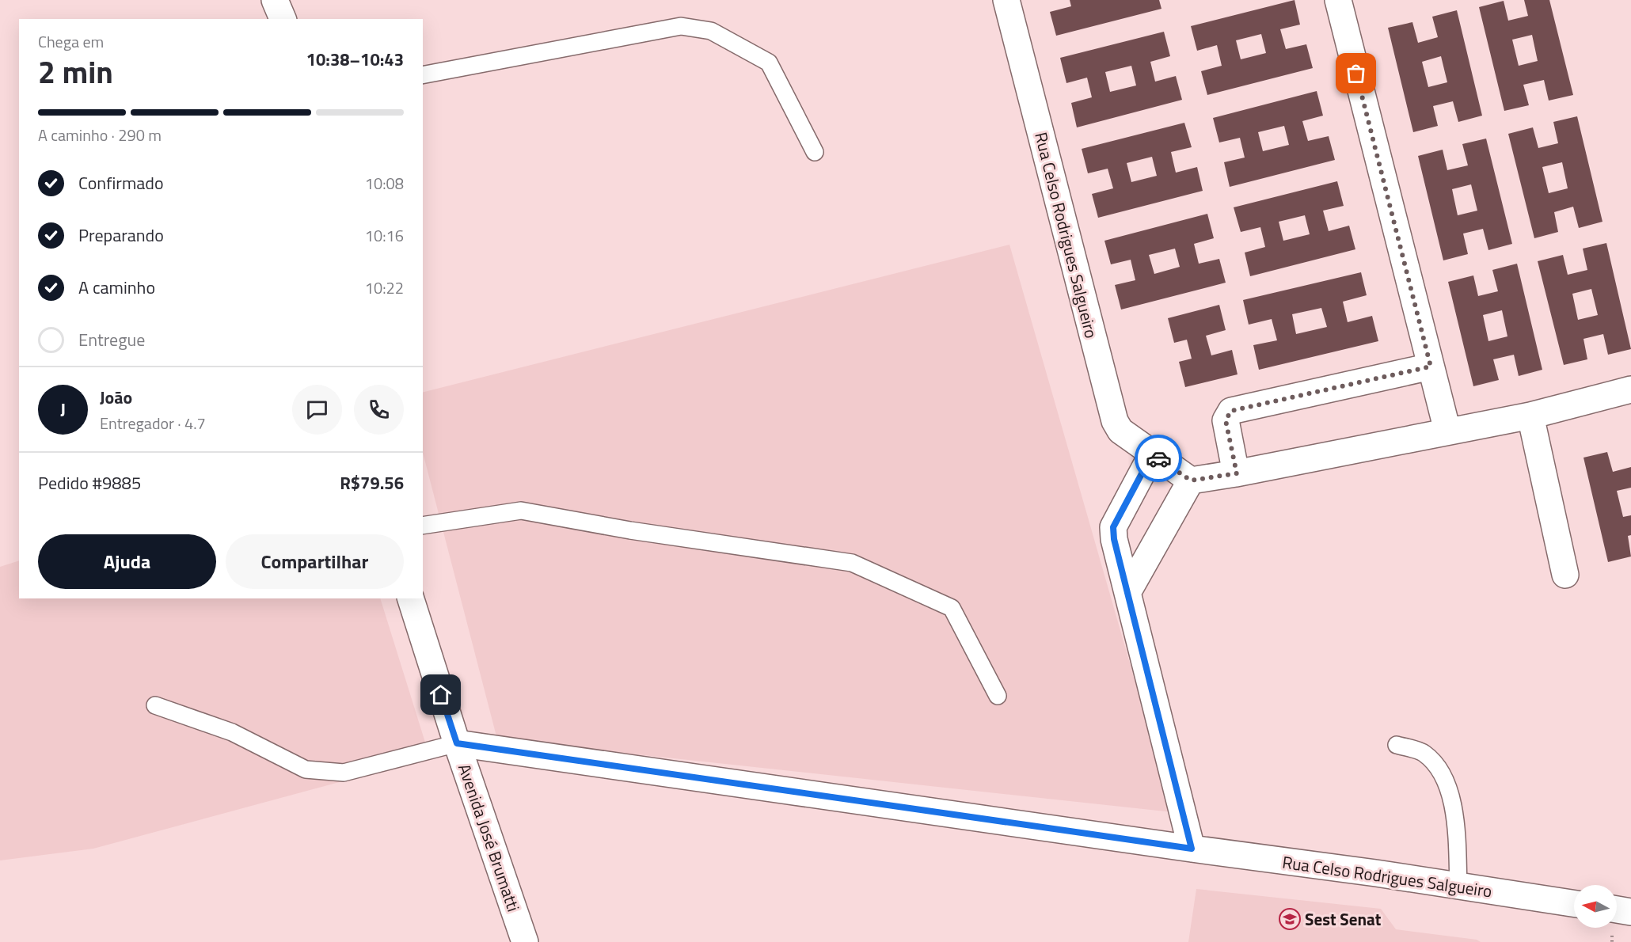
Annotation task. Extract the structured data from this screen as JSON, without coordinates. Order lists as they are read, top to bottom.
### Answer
{
  "streets": {
    "street": ["Rua Celso Rodrigues Salgueiro", "Avenida José Brumatti"]
  },
  "crossings": [
    ["Rua Celso Rodrigues Salgueiro", "Avenida José Brumatti"]
  ],
  "places": {
    "school or university": ["Sest Senat"]
  },
  "north": "left",
  "page": {
    "heading": ["2 min", "Chega em", "10:38–10:43"],
    "panel": [
      "João",
      "Entregador · 4.7",
      "Pedido #9885",
      "R$79.56"
    ],
    "bar": "A caminho · 290 m",
    "list": [
      ["Confirmado", "10:08"],
      ["Preparando", "10:16"],
      ["A caminho", "10:22"],
      "Entregue"
    ],
    "round": "J",
    "buttons": ["Ajuda", "Compartilhar"]
  }
}
